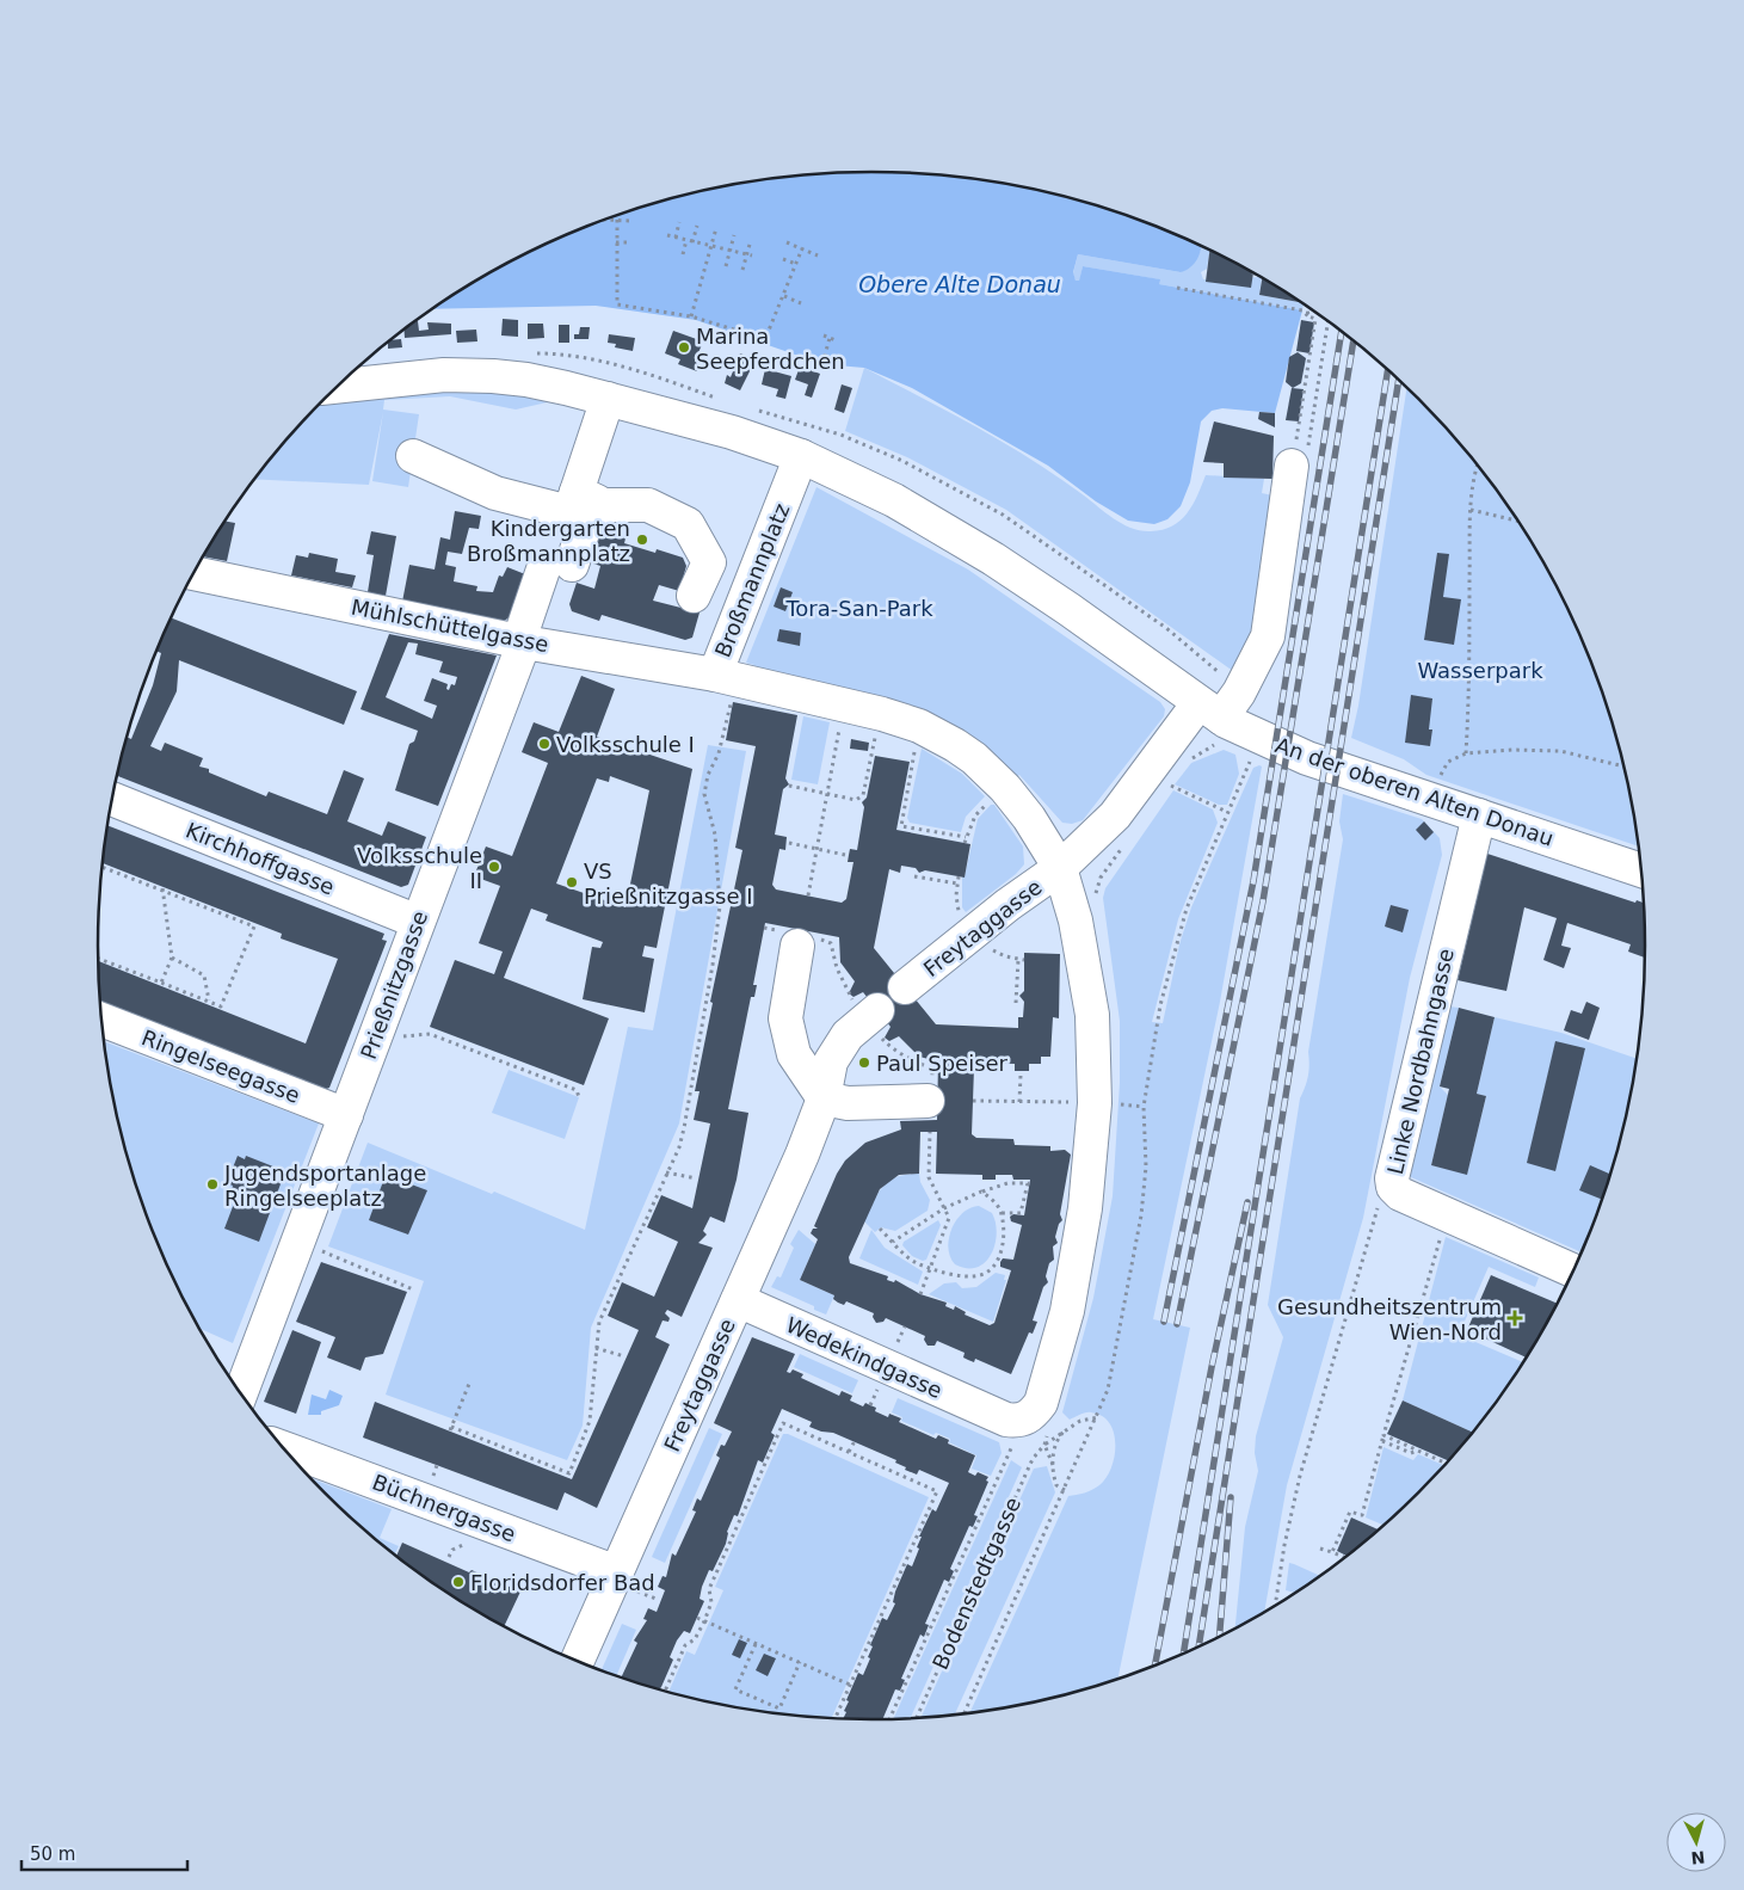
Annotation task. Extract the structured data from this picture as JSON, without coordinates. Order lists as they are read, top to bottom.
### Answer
{
  "streets": {
    "street": [
      "Broßmannplatz",
      "Mühlschüttelgasse",
      "An der oberen Alten Donau",
      "Kirchhoffgasse",
      "Freytaggasse",
      "Prießnitzgasse",
      "Linke Nordbahngasse",
      "Ringelseegasse",
      "Wedekindgasse",
      "Büchnergasse"
    ],
    "path": ["Bodenstedtgasse"]
  },
  "crossings": [
    ["Broßmannplatz", "Mühlschüttelgasse"],
    ["Broßmannplatz", "Freytaggasse"],
    ["Mühlschüttelgasse", "Prießnitzgasse"],
    ["An der oberen Alten Donau", "Linke Nordbahngasse"],
    ["Kirchhoffgasse", "Prießnitzgasse"],
    ["Freytaggasse", "Wedekindgasse"],
    ["Freytaggasse", "Büchnergasse"],
    ["Prießnitzgasse", "Ringelseegasse"]
  ],
  "water": ["Obere Alte Donau"],
  "parks": ["Tora-San-Park", "Wasserpark"],
  "places": {
    "other": [
      "Marina Seepferdchen",
      "Kindergarten Broßmannplatz",
      "Volksschule I",
      "Volksschule II",
      "VS Prießnitzgasse I",
      "Paul Speiser",
      "Jugendsportanlage Ringelseeplatz",
      "Floridsdorfer Bad"
    ],
    "health": ["Gesundheitszentrum Wien-Nord"]
  },
  "scale_bar": "50 m",
  "north": "bottom"
}
